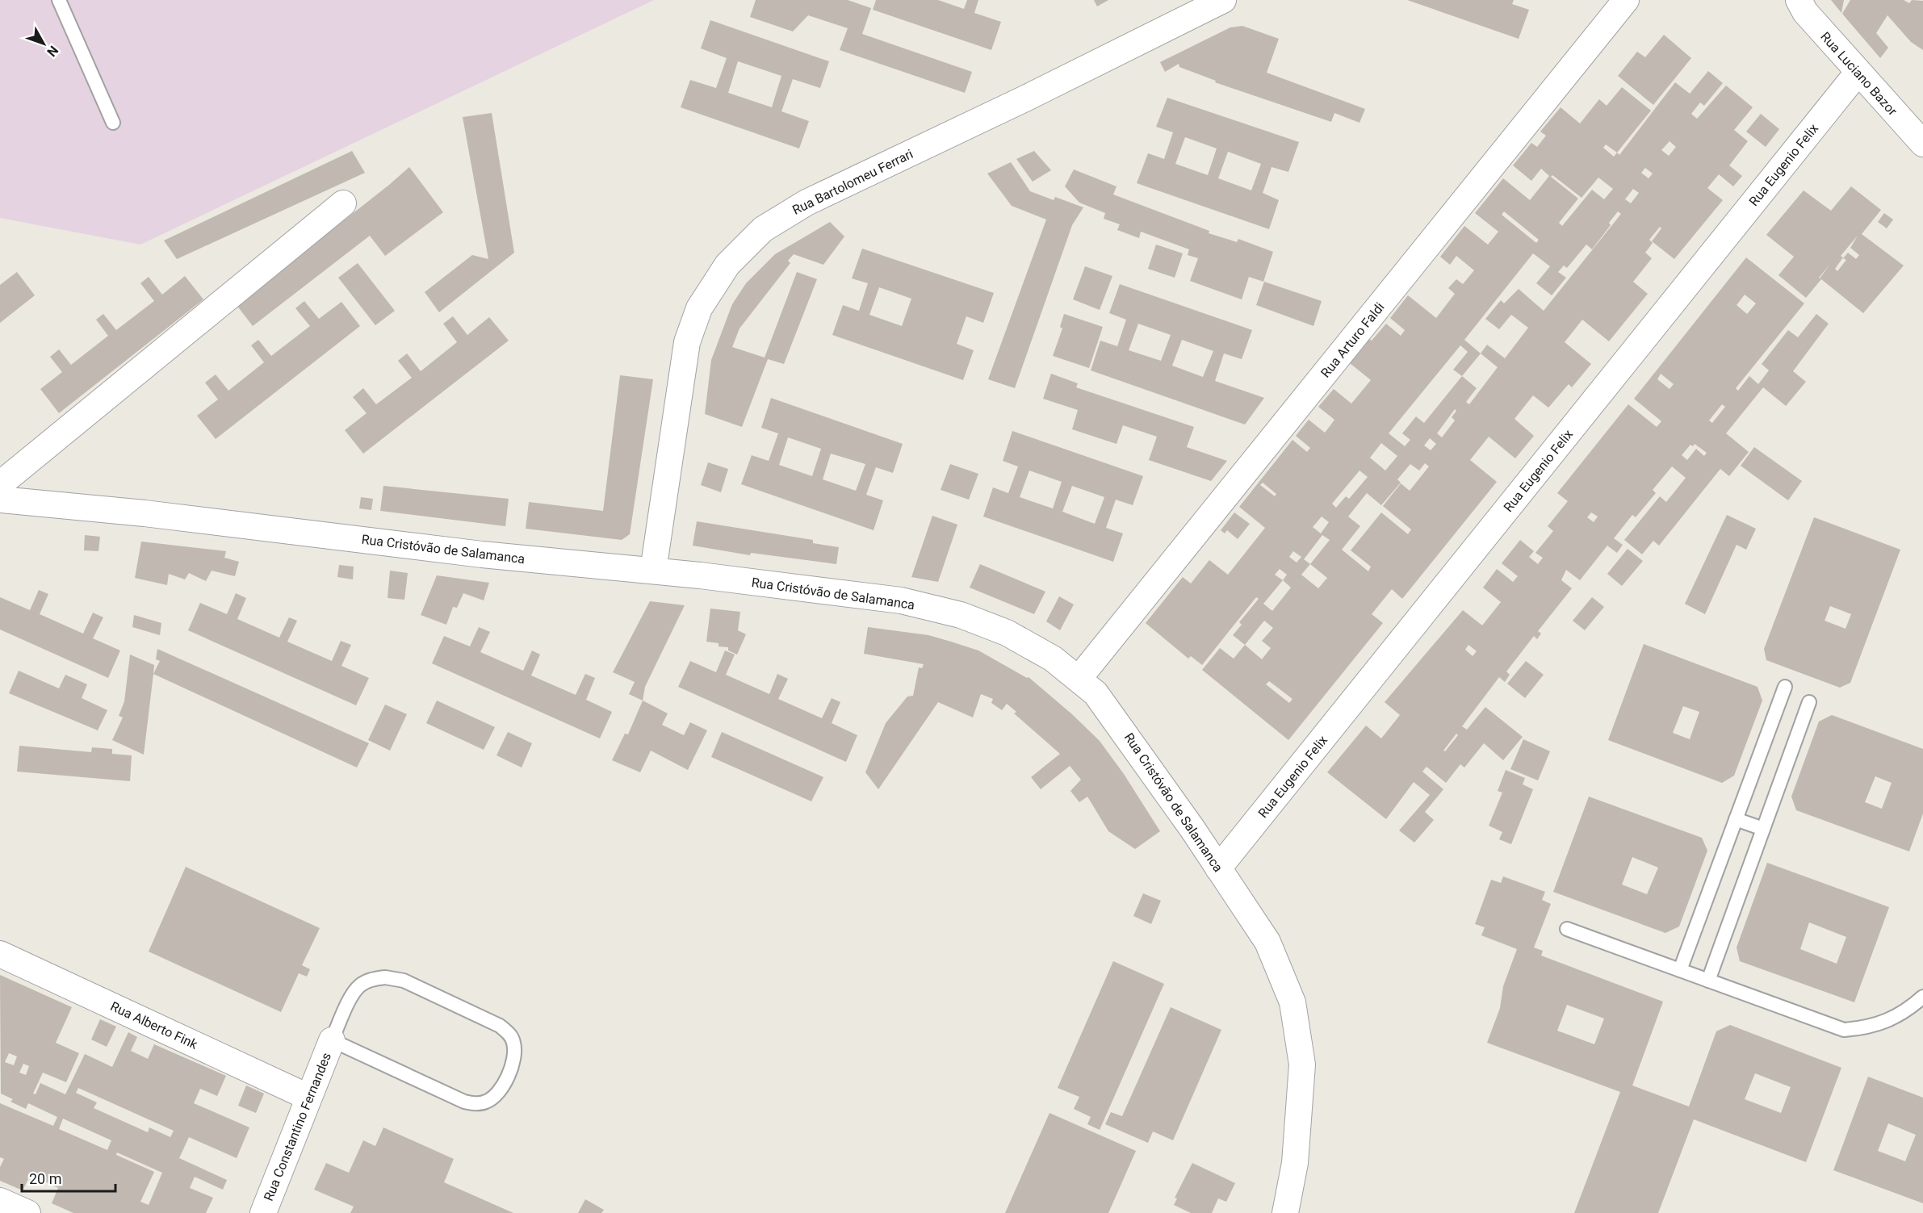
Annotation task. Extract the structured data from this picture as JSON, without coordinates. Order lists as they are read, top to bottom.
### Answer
{
  "streets": {
    "street": [
      "Rua Luciano Bazor",
      "Rua Eugenio Felix",
      "Rua Bartolomeu Ferrari",
      "Rua Arturo Faldi",
      "Rua Cristóvão de Salamanca",
      "Rua Alberto Fink",
      "Rua Constantino Fernandes"
    ]
  },
  "crossings": [
    ["Rua Luciano Bazor", "Rua Eugenio Felix"],
    ["Rua Eugenio Felix", "Rua Cristóvão de Salamanca"],
    ["Rua Bartolomeu Ferrari", "Rua Cristóvão de Salamanca"],
    ["Rua Arturo Faldi", "Rua Cristóvão de Salamanca"],
    ["Rua Alberto Fink", "Rua Constantino Fernandes"]
  ],
  "scale_bar": "20 m",
  "north": "bottom right"
}
